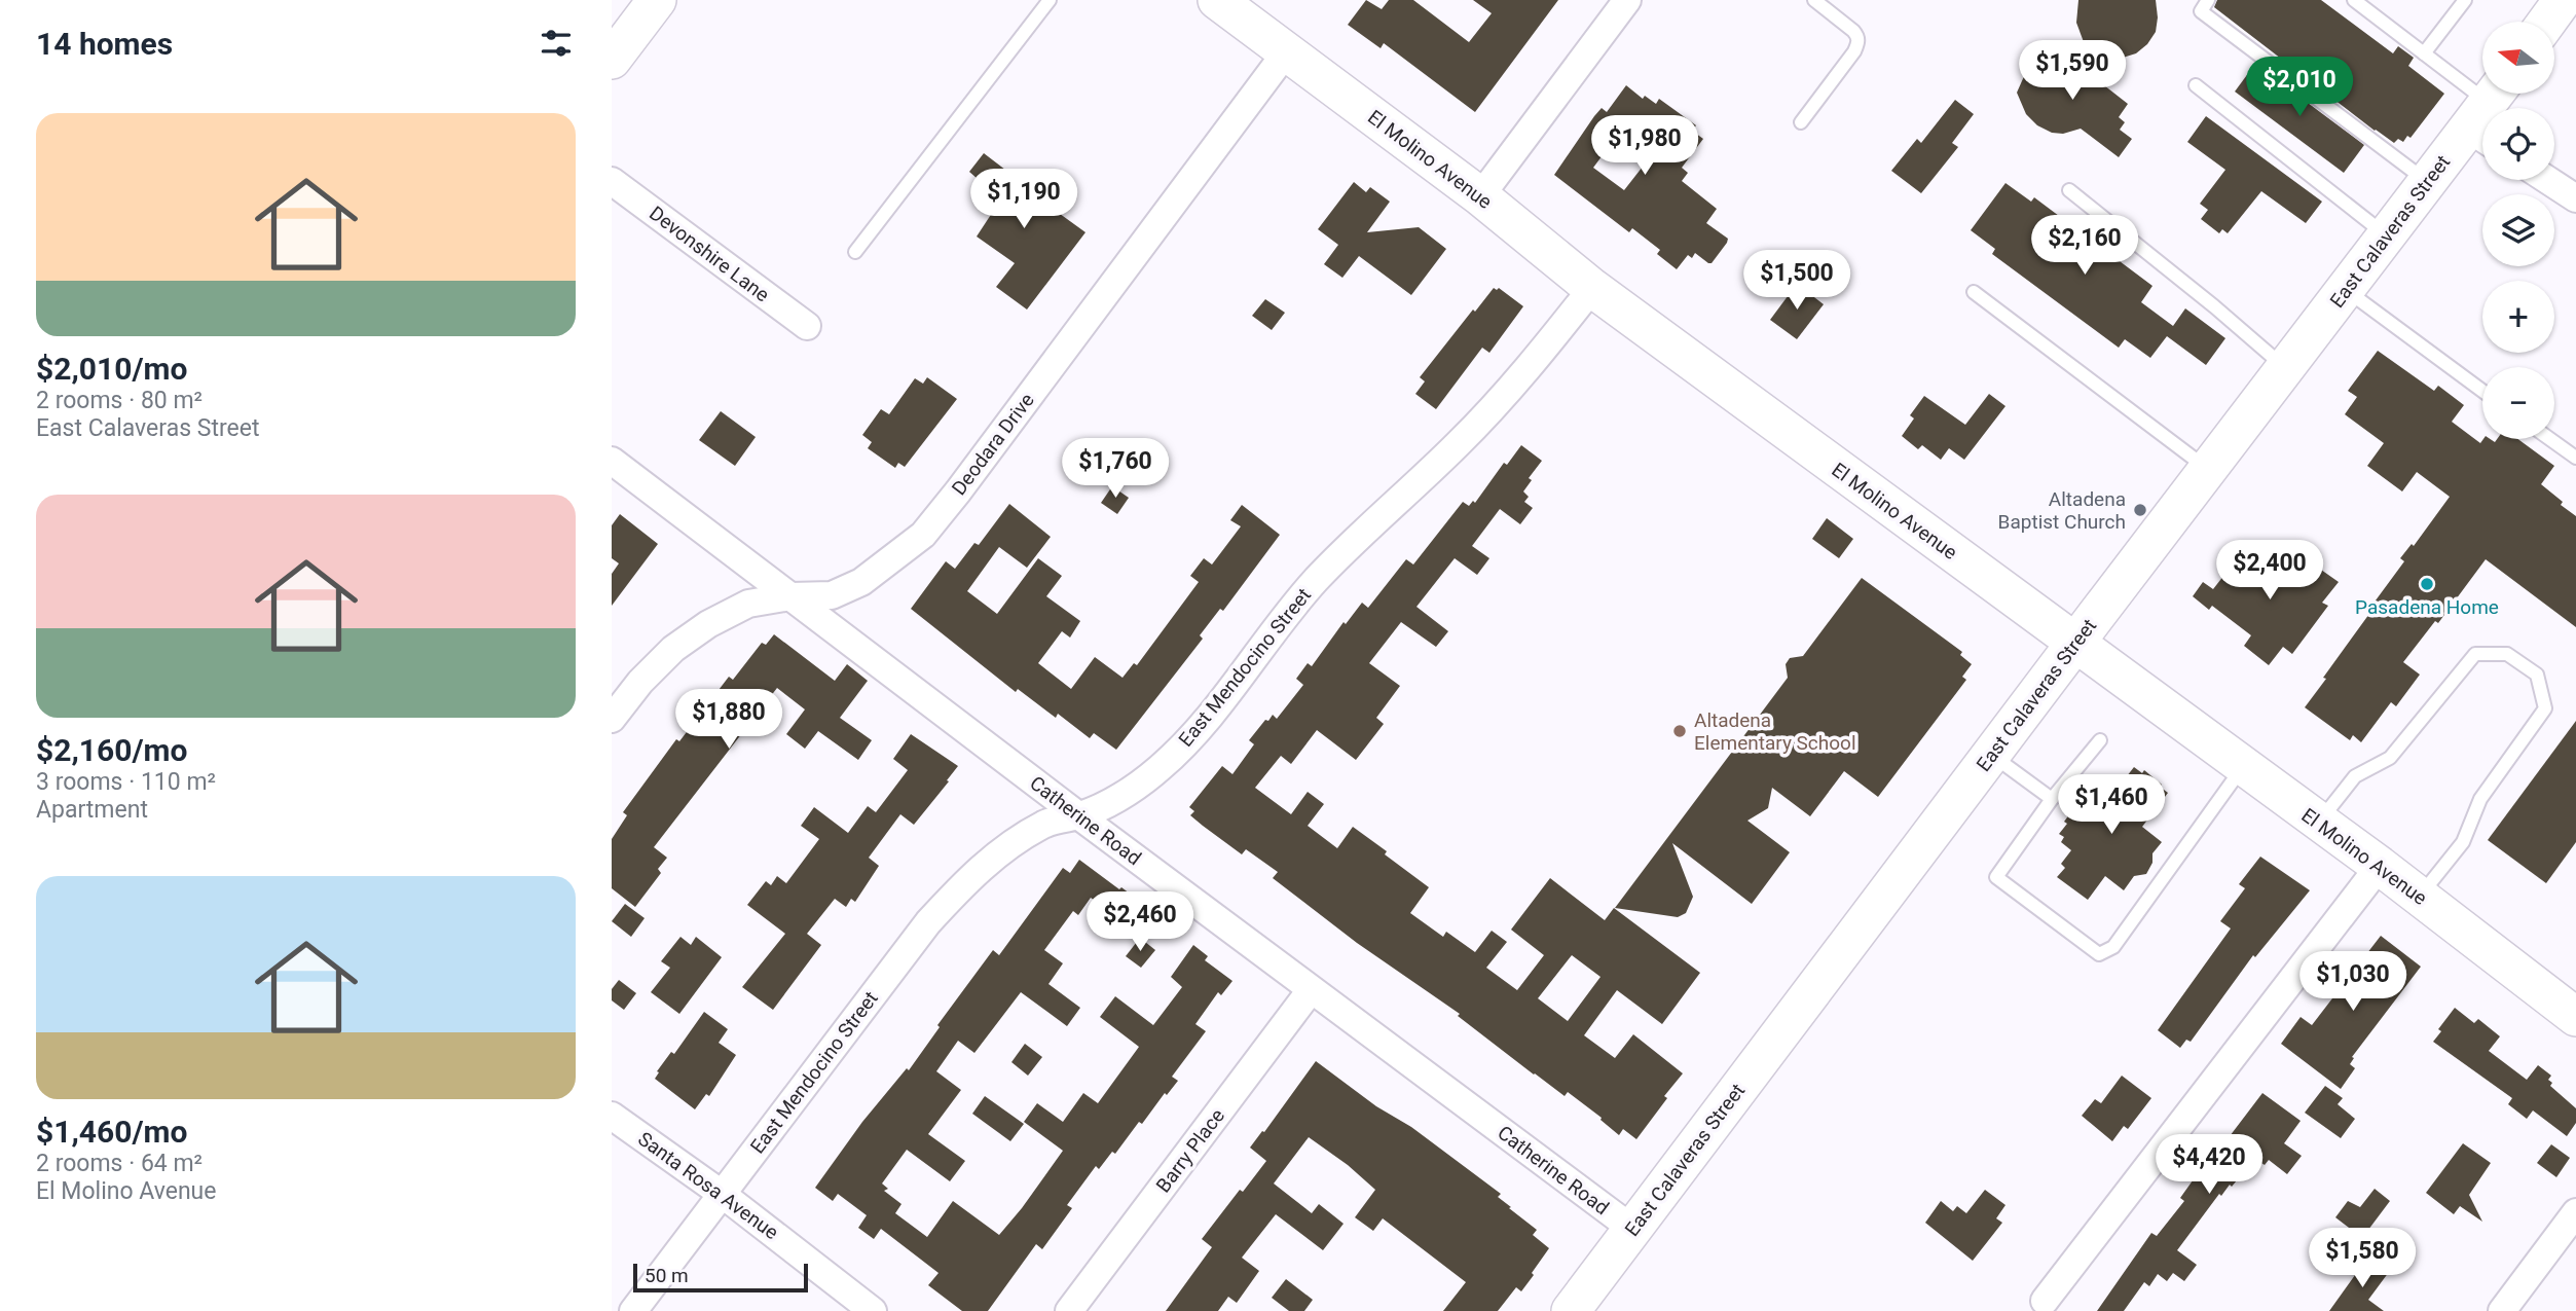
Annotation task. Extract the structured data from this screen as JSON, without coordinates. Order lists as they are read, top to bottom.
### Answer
{
  "streets": {
    "street": [
      "El Molino Avenue",
      "East Calaveras Street",
      "Devonshire Lane",
      "Deodara Drive",
      "East Mendocino Street",
      "Catherine Road",
      "Barry Place",
      "Santa Rosa Avenue"
    ]
  },
  "crossings": [
    ["El Molino Avenue", "East Calaveras Street"],
    ["El Molino Avenue", "Deodara Drive"],
    ["El Molino Avenue", "East Mendocino Street"],
    ["East Calaveras Street", "Catherine Road"],
    ["Deodara Drive", "Catherine Road"],
    ["East Mendocino Street", "Catherine Road"],
    ["East Mendocino Street", "Santa Rosa Avenue"],
    ["Catherine Road", "Barry Place"]
  ],
  "places": ["Altadena Baptist Church", "Pasadena Home", "Altadena Elementary School"],
  "scale_bar": "50 m",
  "north": "left",
  "page": {
    "heading": "14 homes",
    "map_buttons": ["+", "−"],
    "price": [
      "$1,590",
      "$2,010",
      "$1,980",
      "$1,190",
      "$2,160",
      "$1,500",
      "$1,760",
      "$2,400",
      "$1,880",
      "$1,460",
      "$2,460",
      "$1,030",
      "$4,420",
      "$1,580"
    ],
    "list": [
      {
        "name": "$2,010/mo",
        "note": "2 rooms · 80 m² · East Calaveras Street"
      },
      {
        "name": "$2,160/mo",
        "note": "3 rooms · 110 m² · Apartment"
      },
      {
        "name": "$1,460/mo",
        "note": "2 rooms · 64 m² · El Molino Avenue"
      }
    ],
    "scale": "50 m"
  }
}
